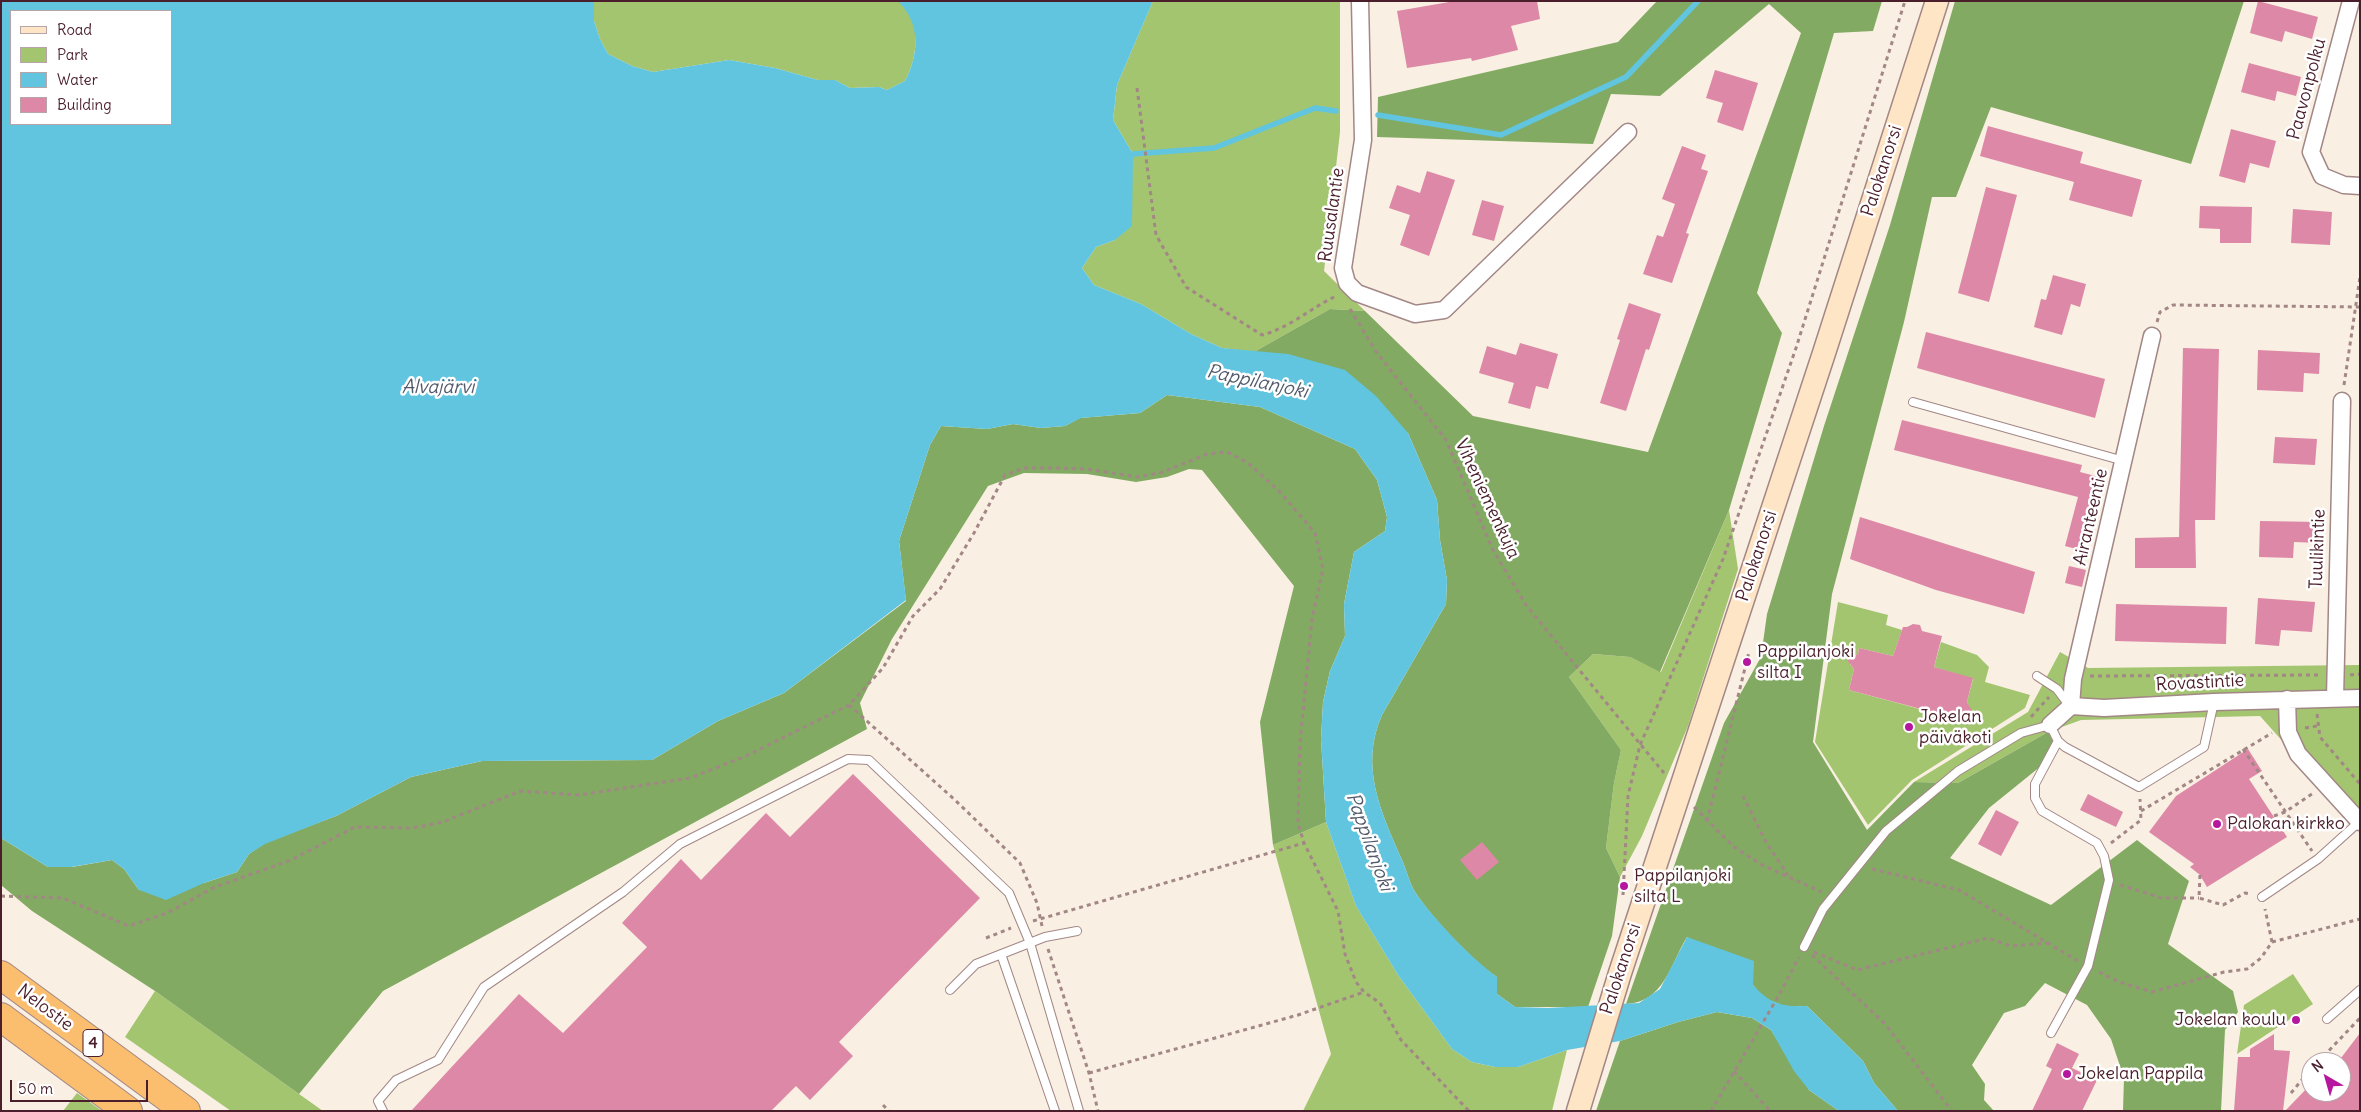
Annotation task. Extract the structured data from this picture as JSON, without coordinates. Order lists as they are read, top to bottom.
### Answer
{
  "streets": {
    "highway": ["Nelostie", "4"],
    "main road": ["Palokanorsi"],
    "street": [
      "Paavonpolku",
      "Ruusalantie",
      "Airanteentie",
      "Tuulikintie",
      "Rovastintie"
    ],
    "path": ["Viheniemenkuja"]
  },
  "crossings": [
    ["Airanteentie", "Rovastintie"],
    ["Tuulikintie", "Rovastintie"]
  ],
  "water": ["Pappilanjoki", "Alvajärvi"],
  "places": [
    "Pappilanjoki silta I",
    "Jokelan päiväkoti",
    "Palokan kirkko",
    "Pappilanjoki silta L",
    "Jokelan koulu",
    "Jokelan Pappila"
  ],
  "legend": [
    "Road",
    "Park",
    "Water",
    "Building"
  ],
  "scale_bar": "50 m",
  "north": "top left"
}
